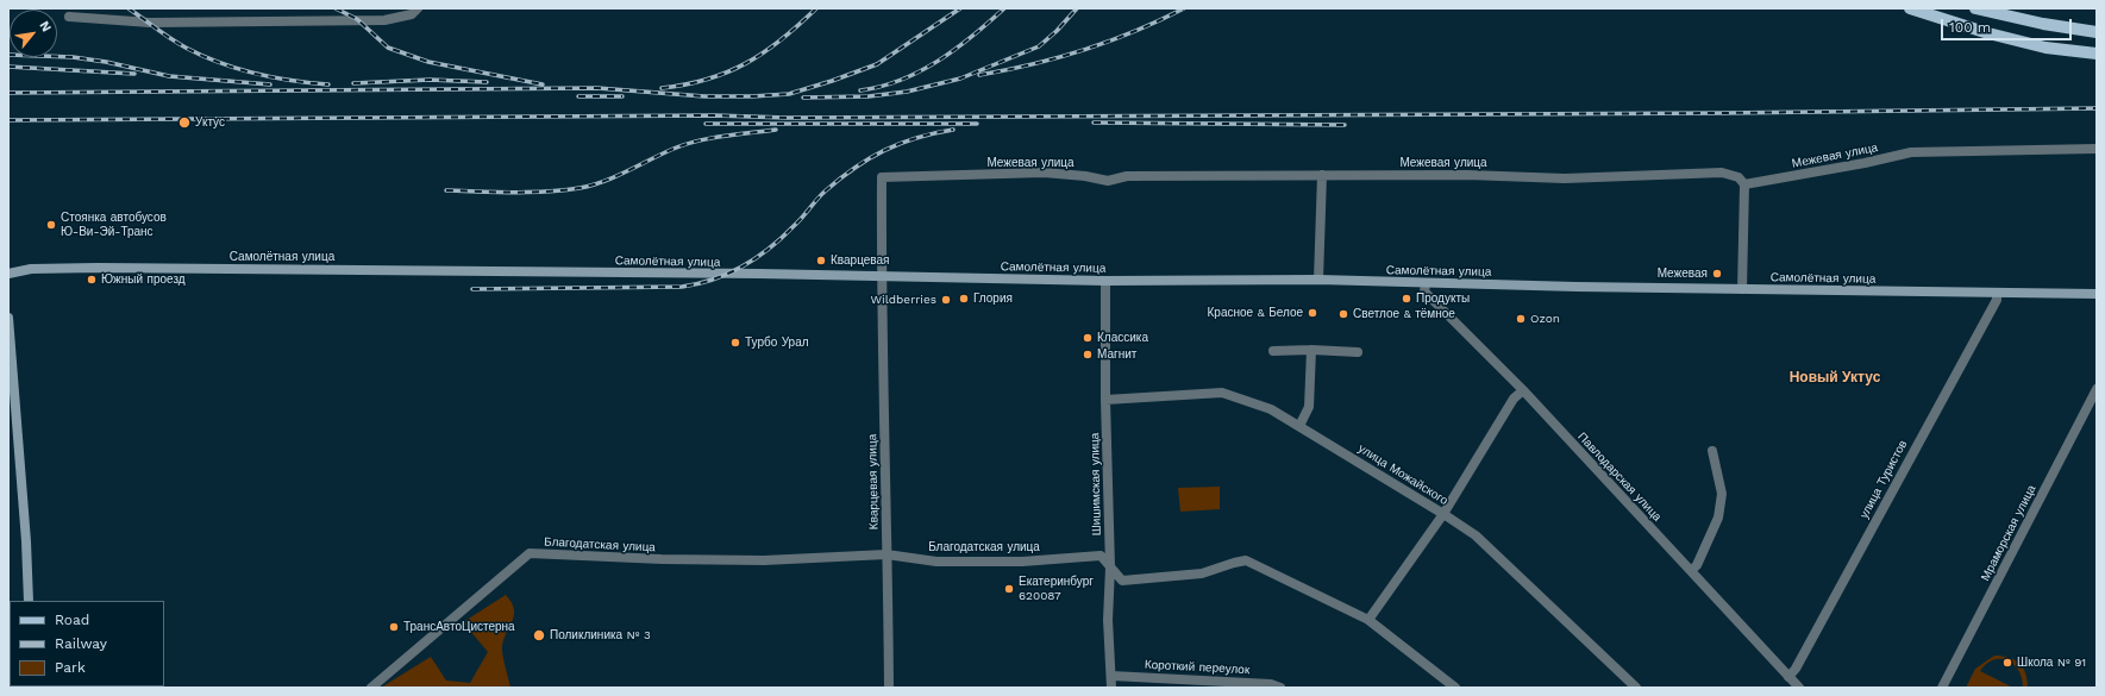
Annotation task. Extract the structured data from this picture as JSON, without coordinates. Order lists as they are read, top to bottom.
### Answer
{
  "streets": {
    "main road": ["Самолётная улица"],
    "street": [
      "Межевая улица",
      "улица Можайского",
      "Павлодарская улица",
      "улица Туристов",
      "Кварцевая улица",
      "Шишимская улица",
      "Мраморская улица",
      "Благодатская улица",
      "Короткий переулок"
    ]
  },
  "crossings": [
    ["Межевая улица", "Самолётная улица"],
    ["Межевая улица", "Кварцевая улица"],
    ["Самолётная улица", "Павлодарская улица"],
    ["Самолётная улица", "улица Туристов"],
    ["Самолётная улица", "Кварцевая улица"],
    ["Самолётная улица", "Шишимская улица"],
    ["улица Можайского", "Шишимская улица"],
    ["Павлодарская улица", "улица Туристов"],
    ["Кварцевая улица", "Благодатская улица"],
    ["Шишимская улица", "Благодатская улица"],
    ["Шишимская улица", "Короткий переулок"]
  ],
  "districts": ["Новый Уктус"],
  "places": [
    "Уктус",
    "Стоянка автобусов Ю-Ви-Эй-Транс",
    "Кварцевая",
    "Межевая",
    "Южный проезд",
    "Глория",
    "Продукты",
    "Wildberries",
    "Красное & Белое",
    "Светлое & тёмное",
    "Ozon",
    "Классика",
    "Турбо Урал",
    "Магнит",
    "Екатеринбург 620087",
    "ТрансАвтоЦистерна",
    "Поликлиника № 3",
    "Школа № 91"
  ],
  "legend": ["Road", "Railway", "Park"],
  "scale_bar": "100 m",
  "north": "top right"
}
